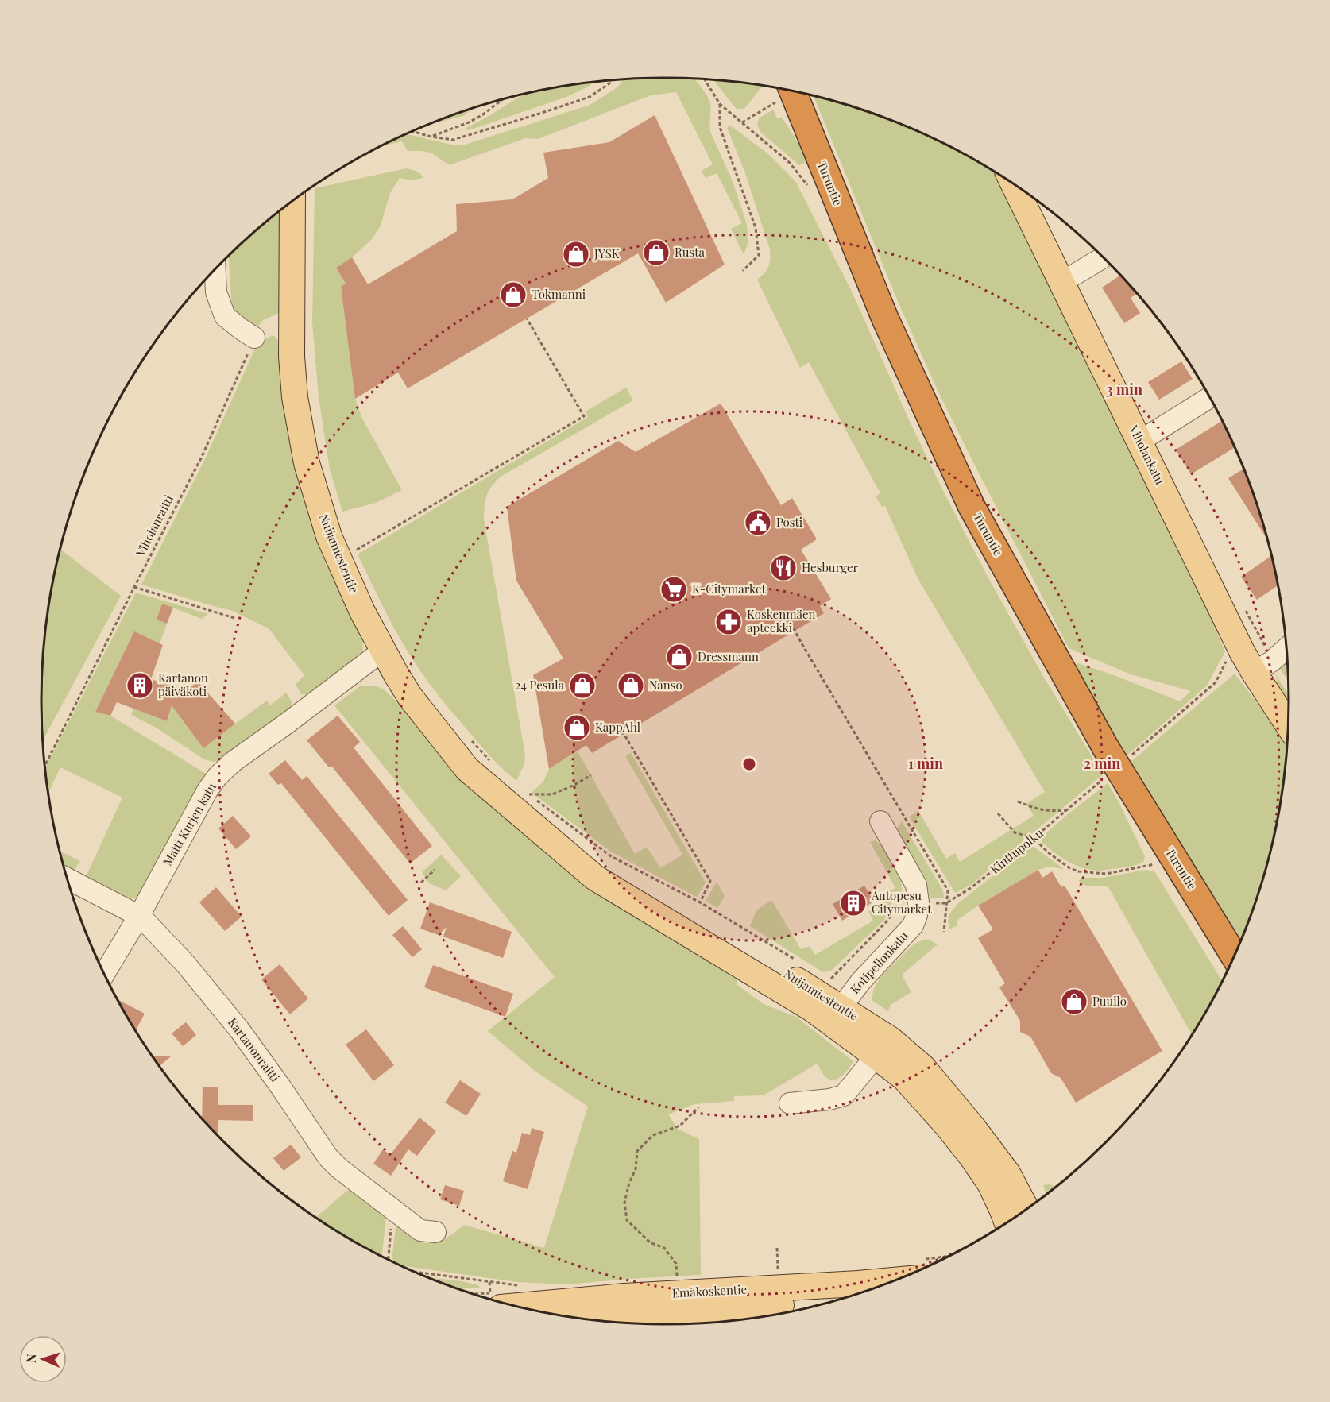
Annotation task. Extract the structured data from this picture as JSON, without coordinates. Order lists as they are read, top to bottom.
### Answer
{
  "streets": {
    "highway": ["Turuntie"],
    "main road": ["Viholankatu", "Nuijamiestentie", "Emäkoskentie"],
    "street": ["Matti Kurjen katu", "Kotipellonkatu", "Kartanonraitti"],
    "path": ["Viholanraitti", "Kinttupolku"]
  },
  "crossings": [
    ["Nuijamiestentie", "Matti Kurjen katu"],
    ["Nuijamiestentie", "Kotipellonkatu"],
    ["Matti Kurjen katu", "Kartanonraitti"]
  ],
  "places": {
    "shop": [
      "Rusta",
      "JYSK",
      "Tokmanni",
      "Dressmann",
      "24 Pesula",
      "Nanso",
      "KappAhl",
      "Puuilo"
    ],
    "public building": ["Posti"],
    "restaurant": ["Hesburger"],
    "supermarket": ["K-Citymarket"],
    "pharmacy": ["Koskenmäen apteekki"],
    "building": ["Kartanon päiväkoti", "Autopesu Citymarket"]
  },
  "north": "left",
  "rings": ["3 min", "1 min", "2 min"]
}
